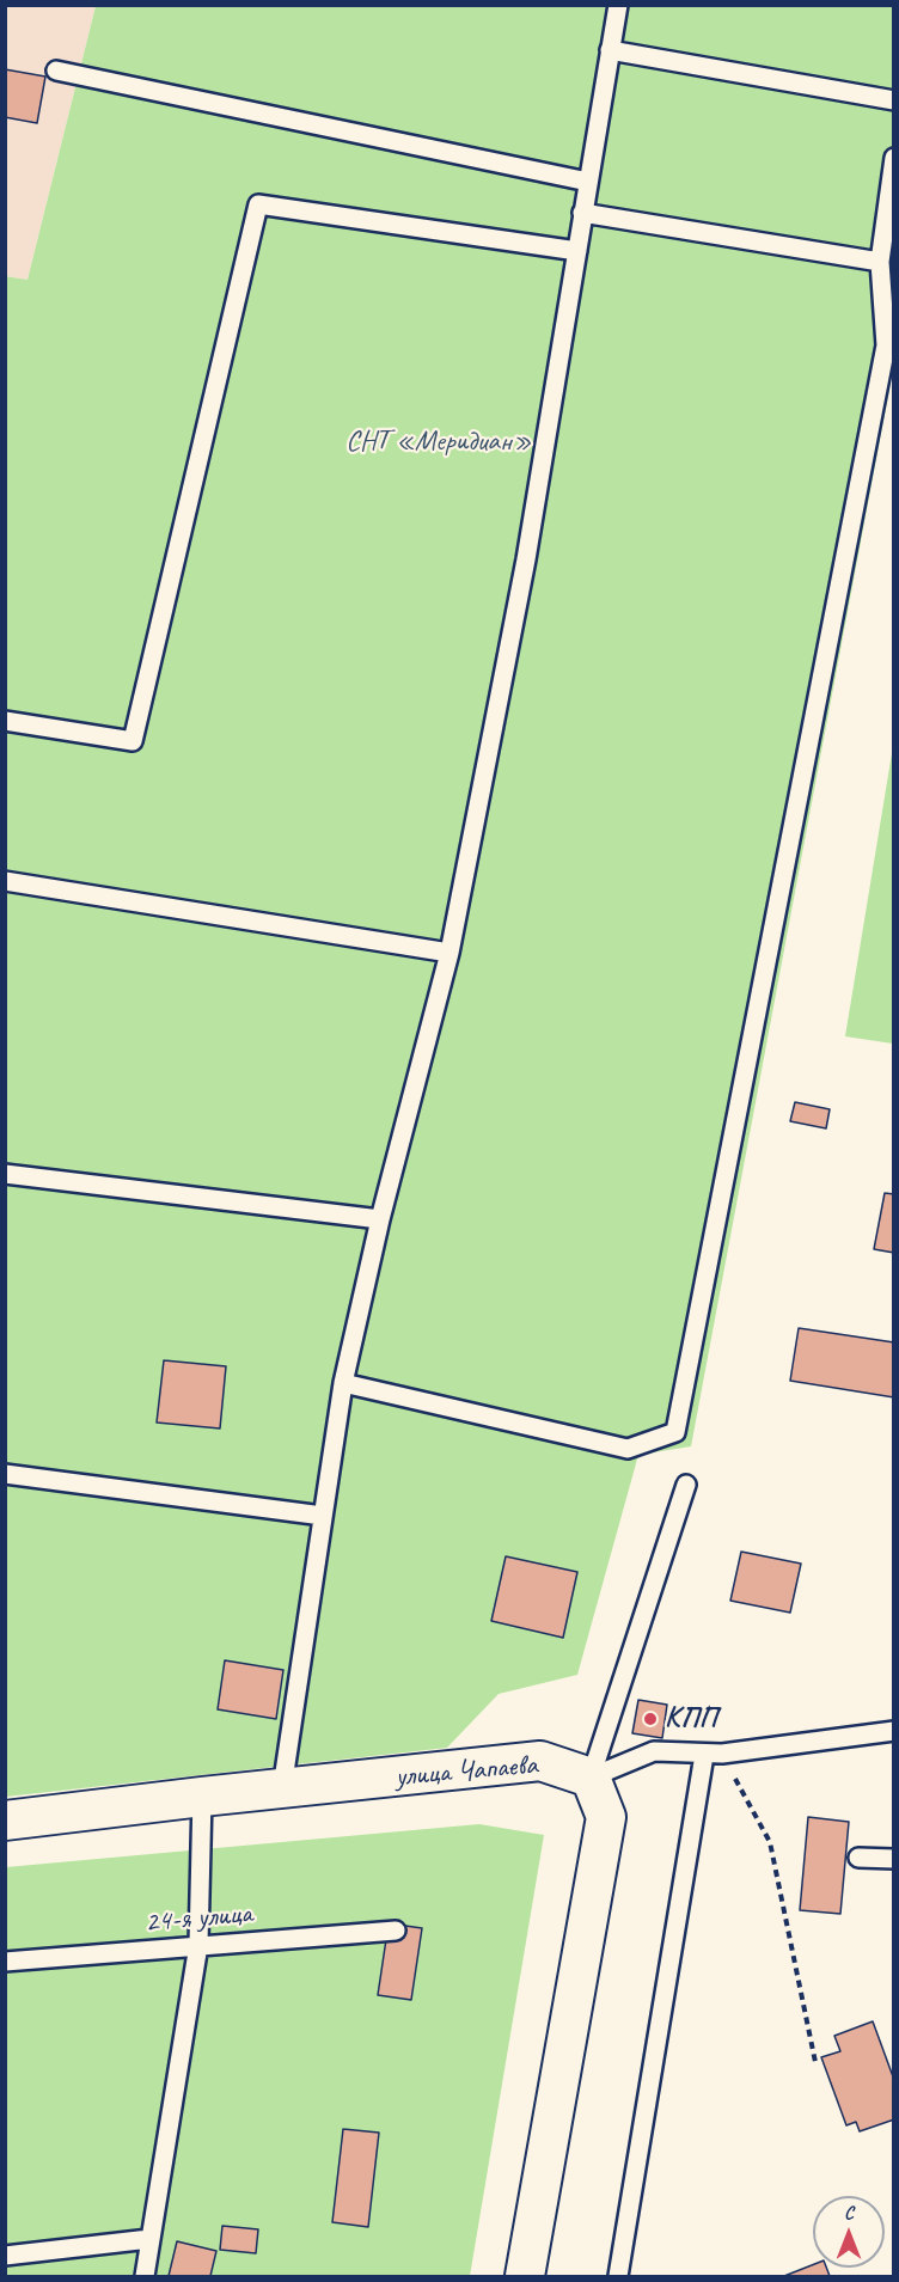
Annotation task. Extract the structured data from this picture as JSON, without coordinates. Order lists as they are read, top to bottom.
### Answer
{
  "streets": {
    "street": ["улица Чапаева"],
    "lane": ["24-я улица"]
  },
  "parks": ["СНТ «Меридиан»"],
  "places": ["КПП"],
  "north": "top"
}
